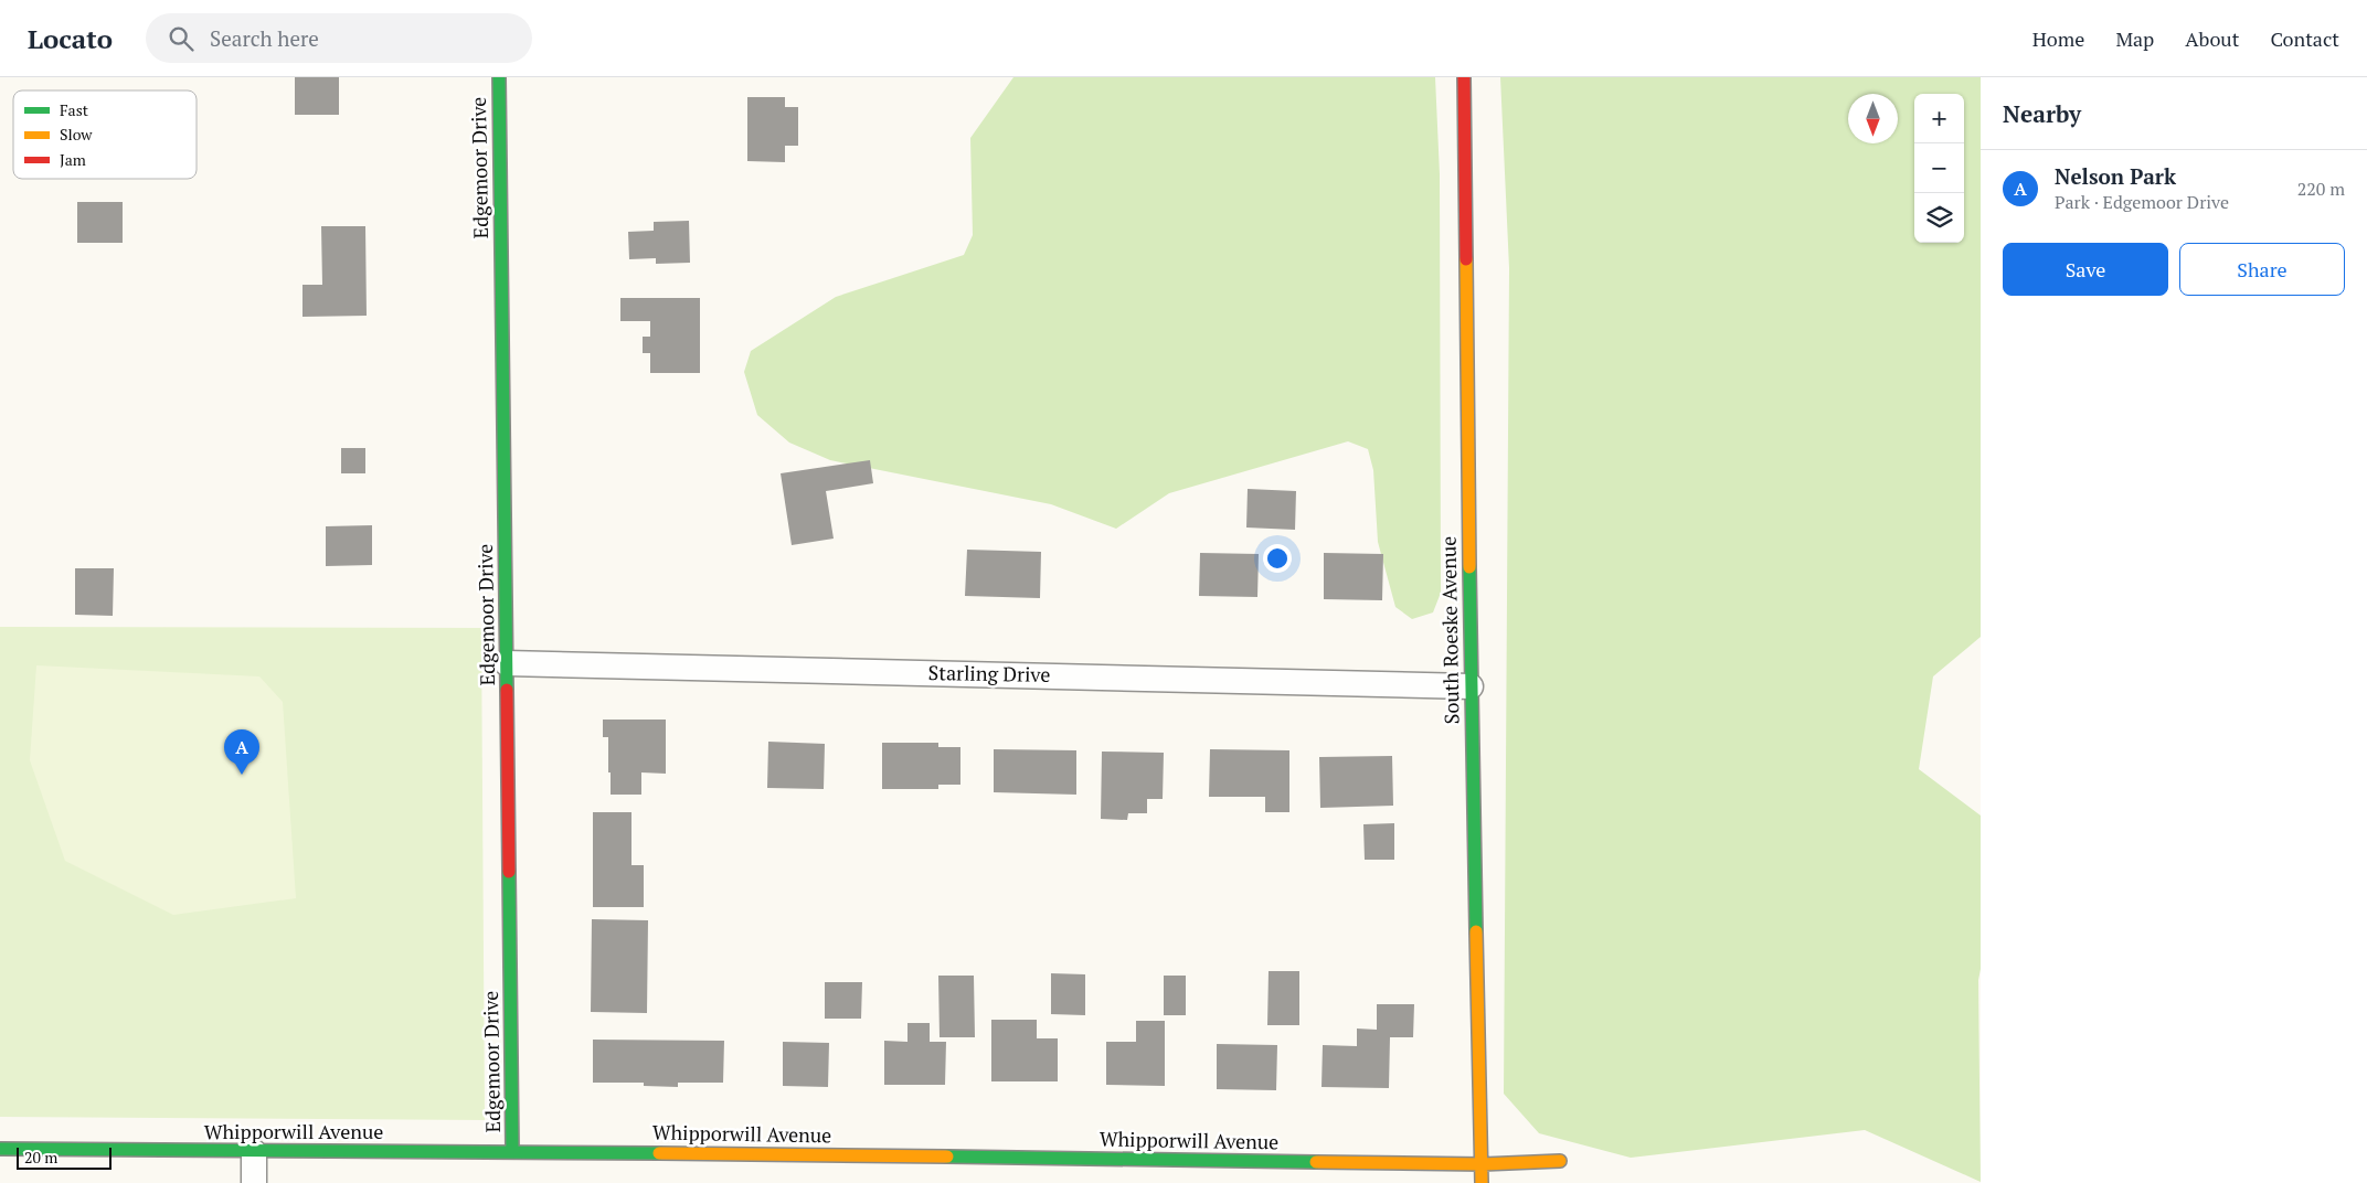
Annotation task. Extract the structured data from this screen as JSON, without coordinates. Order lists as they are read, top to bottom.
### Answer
{
  "streets": {
    "street": [
      "Edgemoor Drive",
      "South Roeske Avenue",
      "Starling Drive",
      "Whipporwill Avenue"
    ]
  },
  "crossings": [
    ["Edgemoor Drive", "Starling Drive"],
    ["Edgemoor Drive", "Whipporwill Avenue"],
    ["South Roeske Avenue", "Starling Drive"],
    ["South Roeske Avenue", "Whipporwill Avenue"]
  ],
  "legend": ["Fast", "Slow", "Jam"],
  "scale_bar": "20 m",
  "north": "bottom",
  "page": {
    "header": "Locato",
    "search": "Search here",
    "nav": [
      "Home",
      "Map",
      "About",
      "Contact"
    ],
    "heading": "Nearby",
    "map_buttons": ["+", "−"],
    "list": [
      {
        "mark": "A",
        "name": "Nelson Park",
        "note": "Park · Edgemoor Drive",
        "value": "220 m"
      }
    ],
    "buttons": ["Save", "Share"],
    "pins": "A",
    "scale": "20 m"
  }
}
